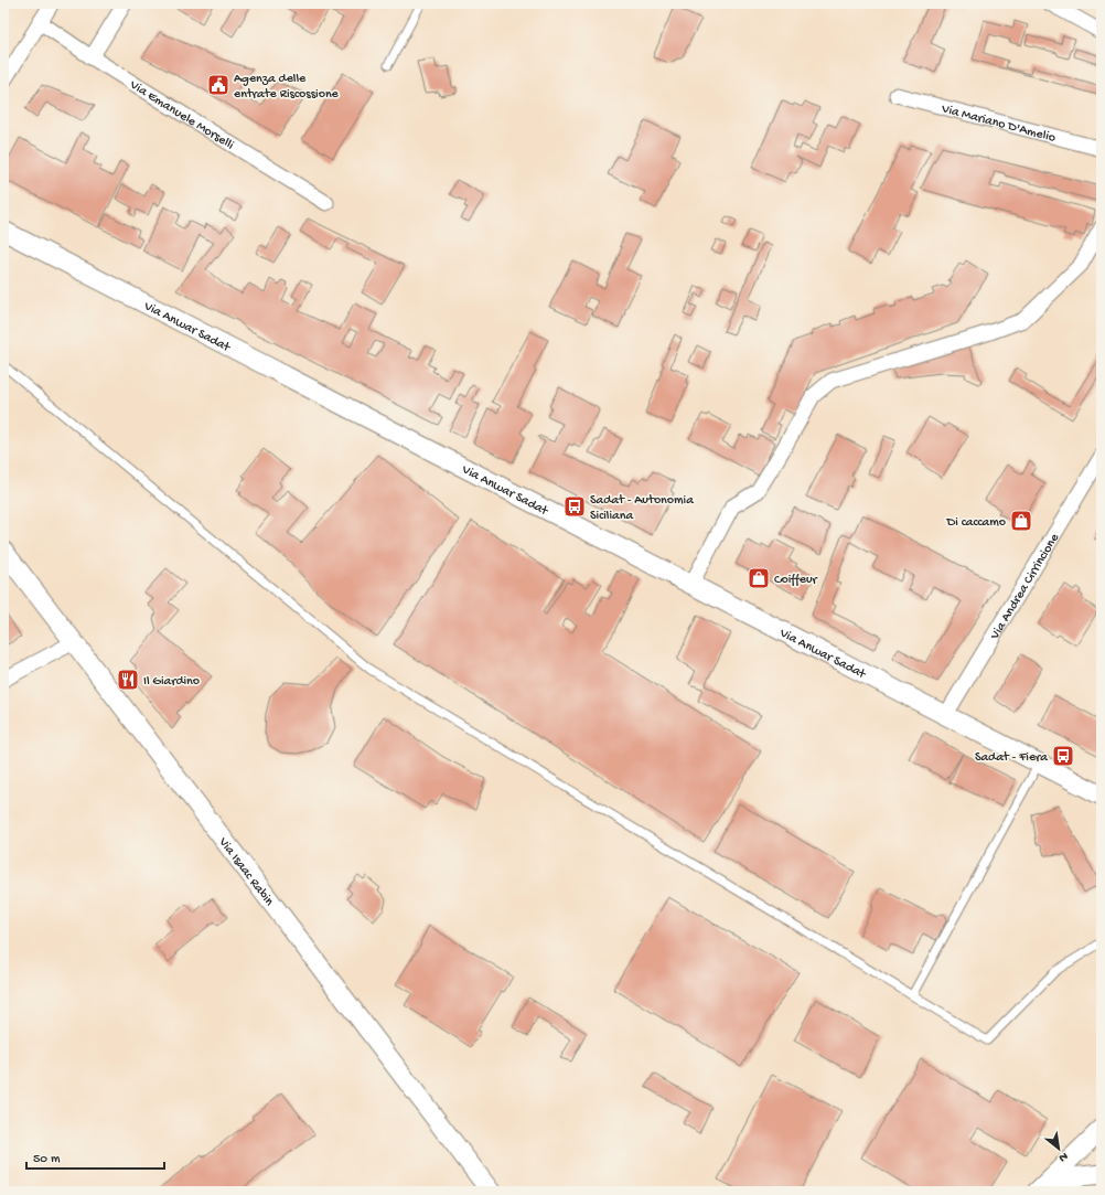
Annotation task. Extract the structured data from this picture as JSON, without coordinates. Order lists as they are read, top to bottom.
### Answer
{
  "streets": {
    "street": [
      "Via Emanuele Morselli",
      "Via Mariano D'Amelio",
      "Via Anwar Sadat",
      "Via Andrea Cirrincione",
      "Via Isaac Rabin"
    ]
  },
  "crossings": [
    ["Via Anwar Sadat", "Via Andrea Cirrincione"]
  ],
  "places": {
    "public building": ["Agenza delle entrate Riscossione"],
    "bus stop": ["Sadat - Autonomia Siciliana", "Sadat - Fiera"],
    "shop": ["Di caccamo", "Coiffeur"],
    "restaurant": ["Il Giardino"]
  },
  "scale_bar": "50 m",
  "north": "bottom right"
}
